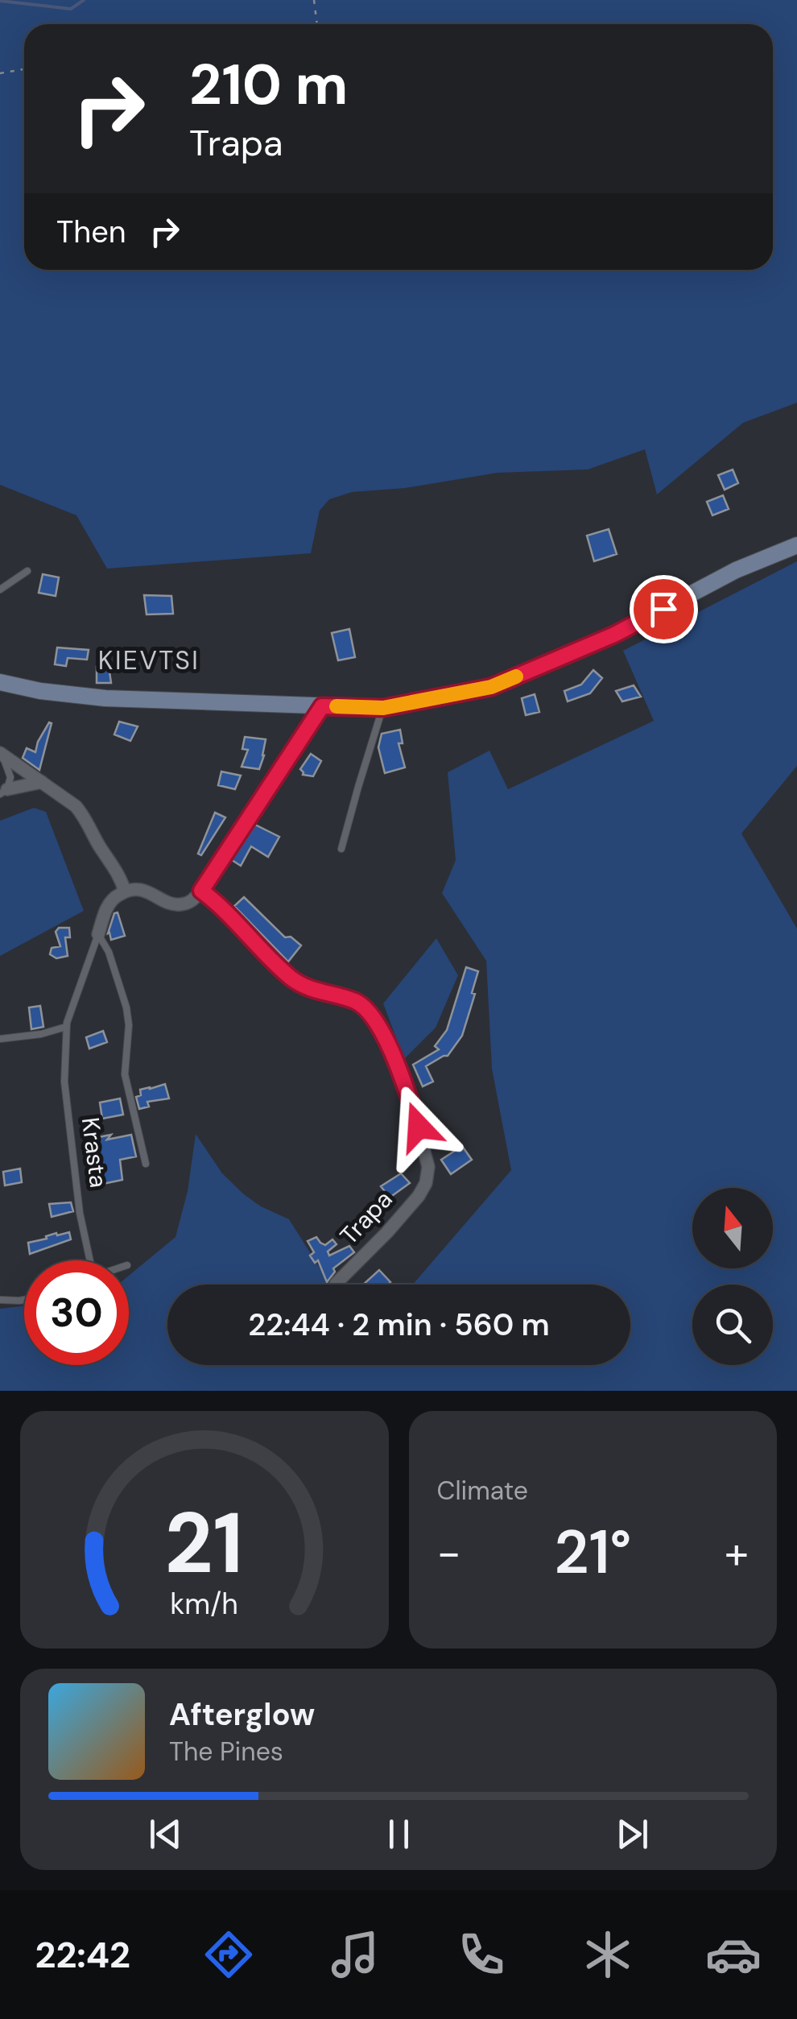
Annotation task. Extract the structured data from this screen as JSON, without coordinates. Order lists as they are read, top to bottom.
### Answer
{
  "streets": {
    "street": ["Krasta", "Trapa"]
  },
  "districts": ["KIEVTSI"],
  "north": "top",
  "page": {
    "turn": ["210 m", "Trapa"],
    "then": "Then",
    "limit": "30",
    "trip": "22:44 · 2 min · 560 m",
    "tile": "Climate",
    "heat": ["−", "21°", "+"],
    "song": ["Afterglow", "The Pines"],
    "tabs": "22:42",
    "gauge": ["21", "km/h"]
  }
}
